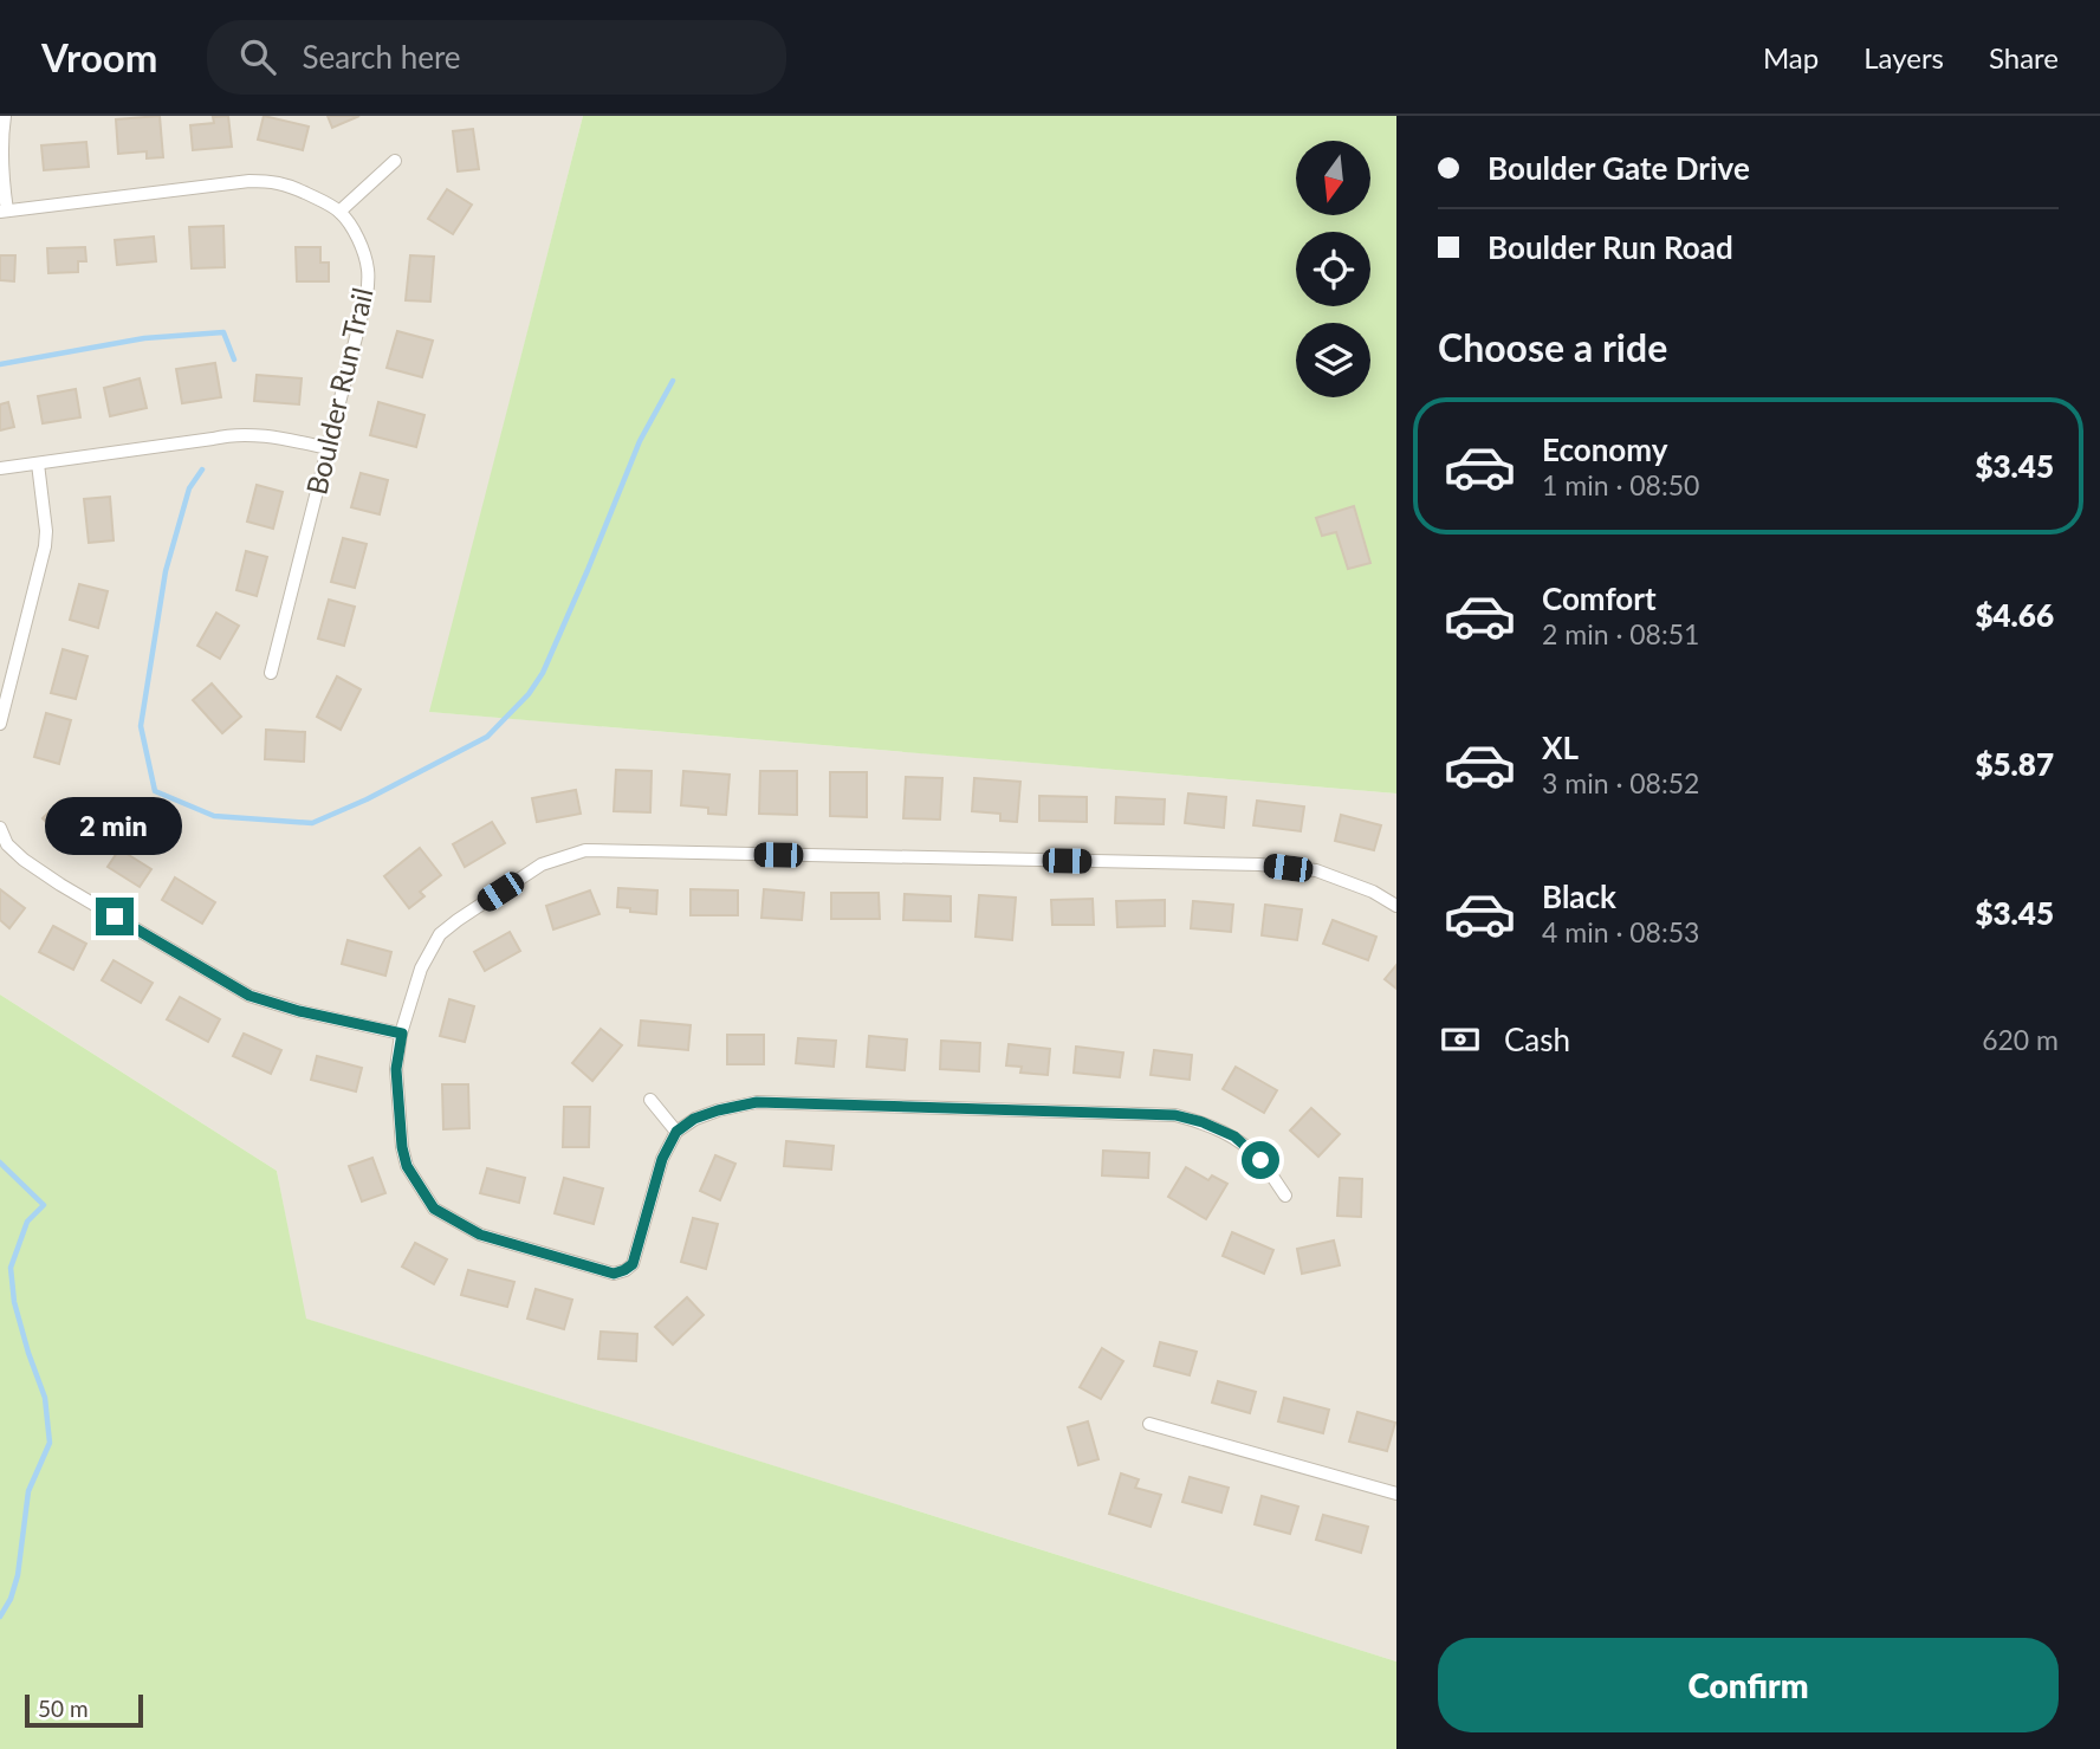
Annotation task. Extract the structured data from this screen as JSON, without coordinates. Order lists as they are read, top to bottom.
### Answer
{
  "streets": {
    "street": ["Boulder Run Trail"]
  },
  "scale_bar": "50 m",
  "north": "bottom",
  "page": {
    "header": "Vroom",
    "search": "Search here",
    "nav": ["Map", "Layers", "Share"],
    "banner": ["Boulder Gate Drive", "Boulder Run Road"],
    "heading": "Choose a ride",
    "list": [
      {
        "name": "Economy",
        "note": "1 min · 08:50",
        "value": "$3.45"
      },
      {
        "name": "Comfort",
        "note": "2 min · 08:51",
        "value": "$4.66"
      },
      {
        "name": "XL",
        "note": "3 min · 08:52",
        "value": "$5.87"
      },
      {
        "name": "Black",
        "note": "4 min · 08:53",
        "value": "$3.45"
      }
    ],
    "bubble": "2 min",
    "pay": ["Cash", "620 m"],
    "buttons": "Confirm",
    "scale": "50 m"
  }
}
